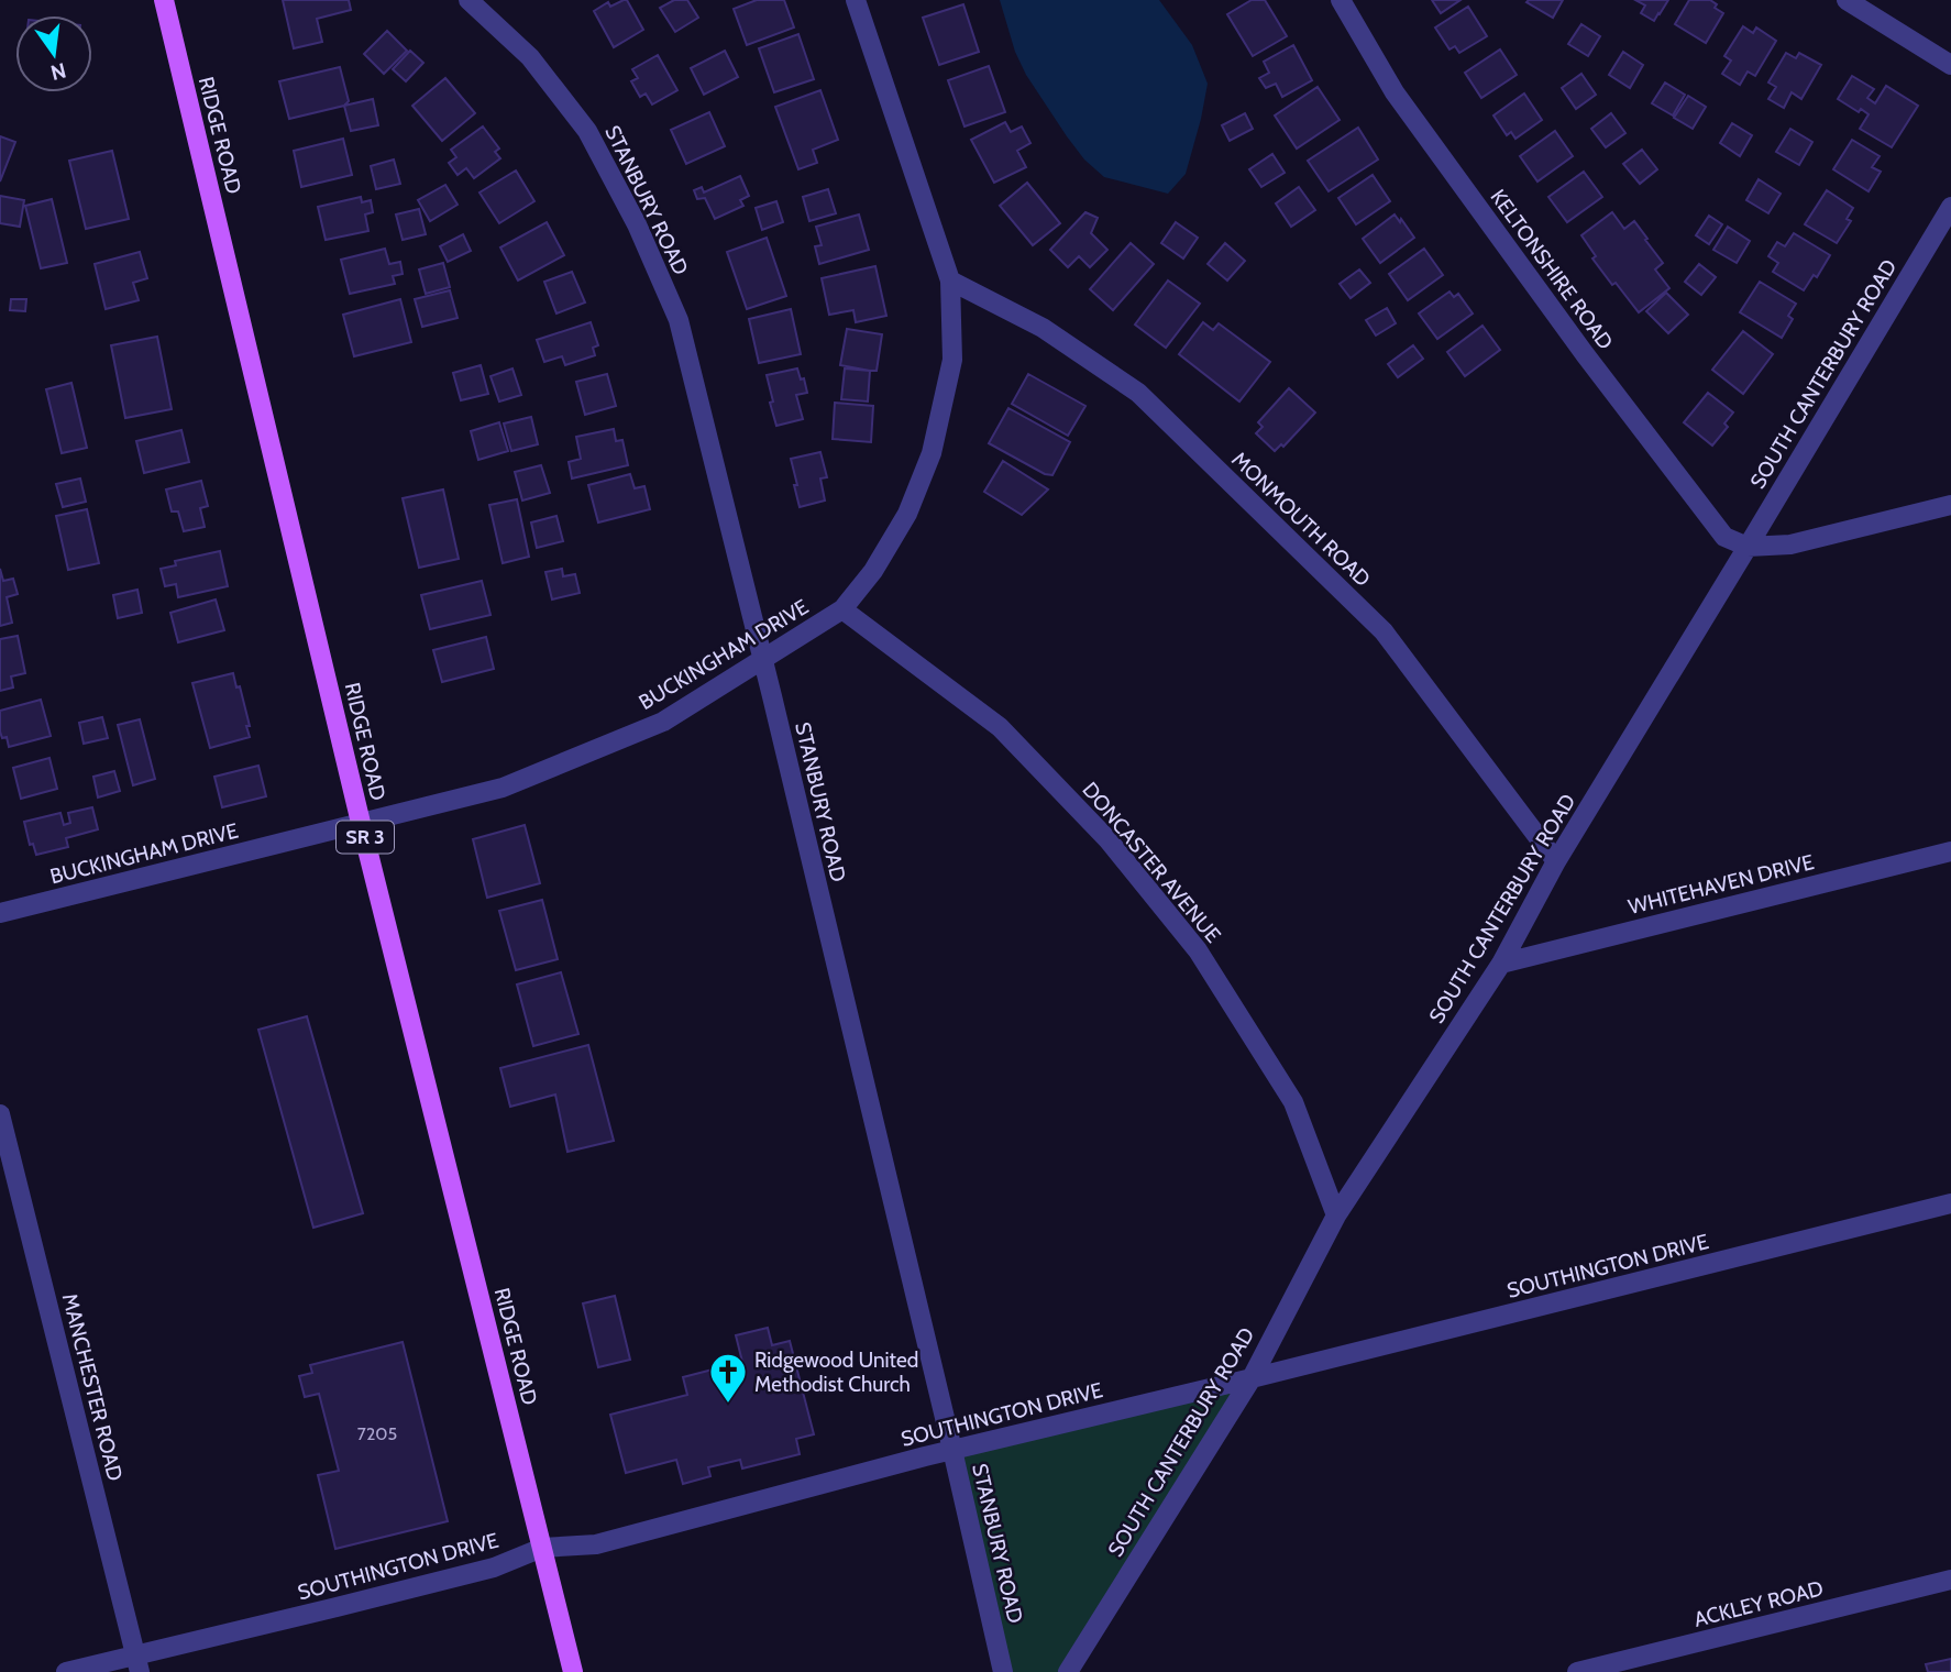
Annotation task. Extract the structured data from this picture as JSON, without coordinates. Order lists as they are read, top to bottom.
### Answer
{
  "streets": {
    "main road": ["RIDGE ROAD", "SR 3"],
    "street": [
      "STANBURY ROAD",
      "KELTONSHIRE ROAD",
      "SOUTH CANTERBURY ROAD",
      "MONMOUTH ROAD",
      "BUCKINGHAM DRIVE",
      "DONCASTER AVENUE",
      "WHITEHAVEN DRIVE",
      "SOUTHINGTON DRIVE",
      "MANCHESTER ROAD",
      "ACKLEY ROAD"
    ]
  },
  "crossings": [
    ["RIDGE ROAD", "BUCKINGHAM DRIVE"],
    ["RIDGE ROAD", "SOUTHINGTON DRIVE"],
    ["STANBURY ROAD", "BUCKINGHAM DRIVE"],
    ["STANBURY ROAD", "SOUTHINGTON DRIVE"],
    ["KELTONSHIRE ROAD", "SOUTH CANTERBURY ROAD"],
    ["SOUTH CANTERBURY ROAD", "MONMOUTH ROAD"],
    ["SOUTH CANTERBURY ROAD", "DONCASTER AVENUE"],
    ["SOUTH CANTERBURY ROAD", "WHITEHAVEN DRIVE"],
    ["SOUTH CANTERBURY ROAD", "SOUTHINGTON DRIVE"],
    ["MONMOUTH ROAD", "BUCKINGHAM DRIVE"],
    ["BUCKINGHAM DRIVE", "DONCASTER AVENUE"],
    ["SOUTHINGTON DRIVE", "MANCHESTER ROAD"]
  ],
  "places": {
    "church": ["Ridgewood United Methodist Church"]
  },
  "house_numbers": ["7205"],
  "north": "bottom"
}
